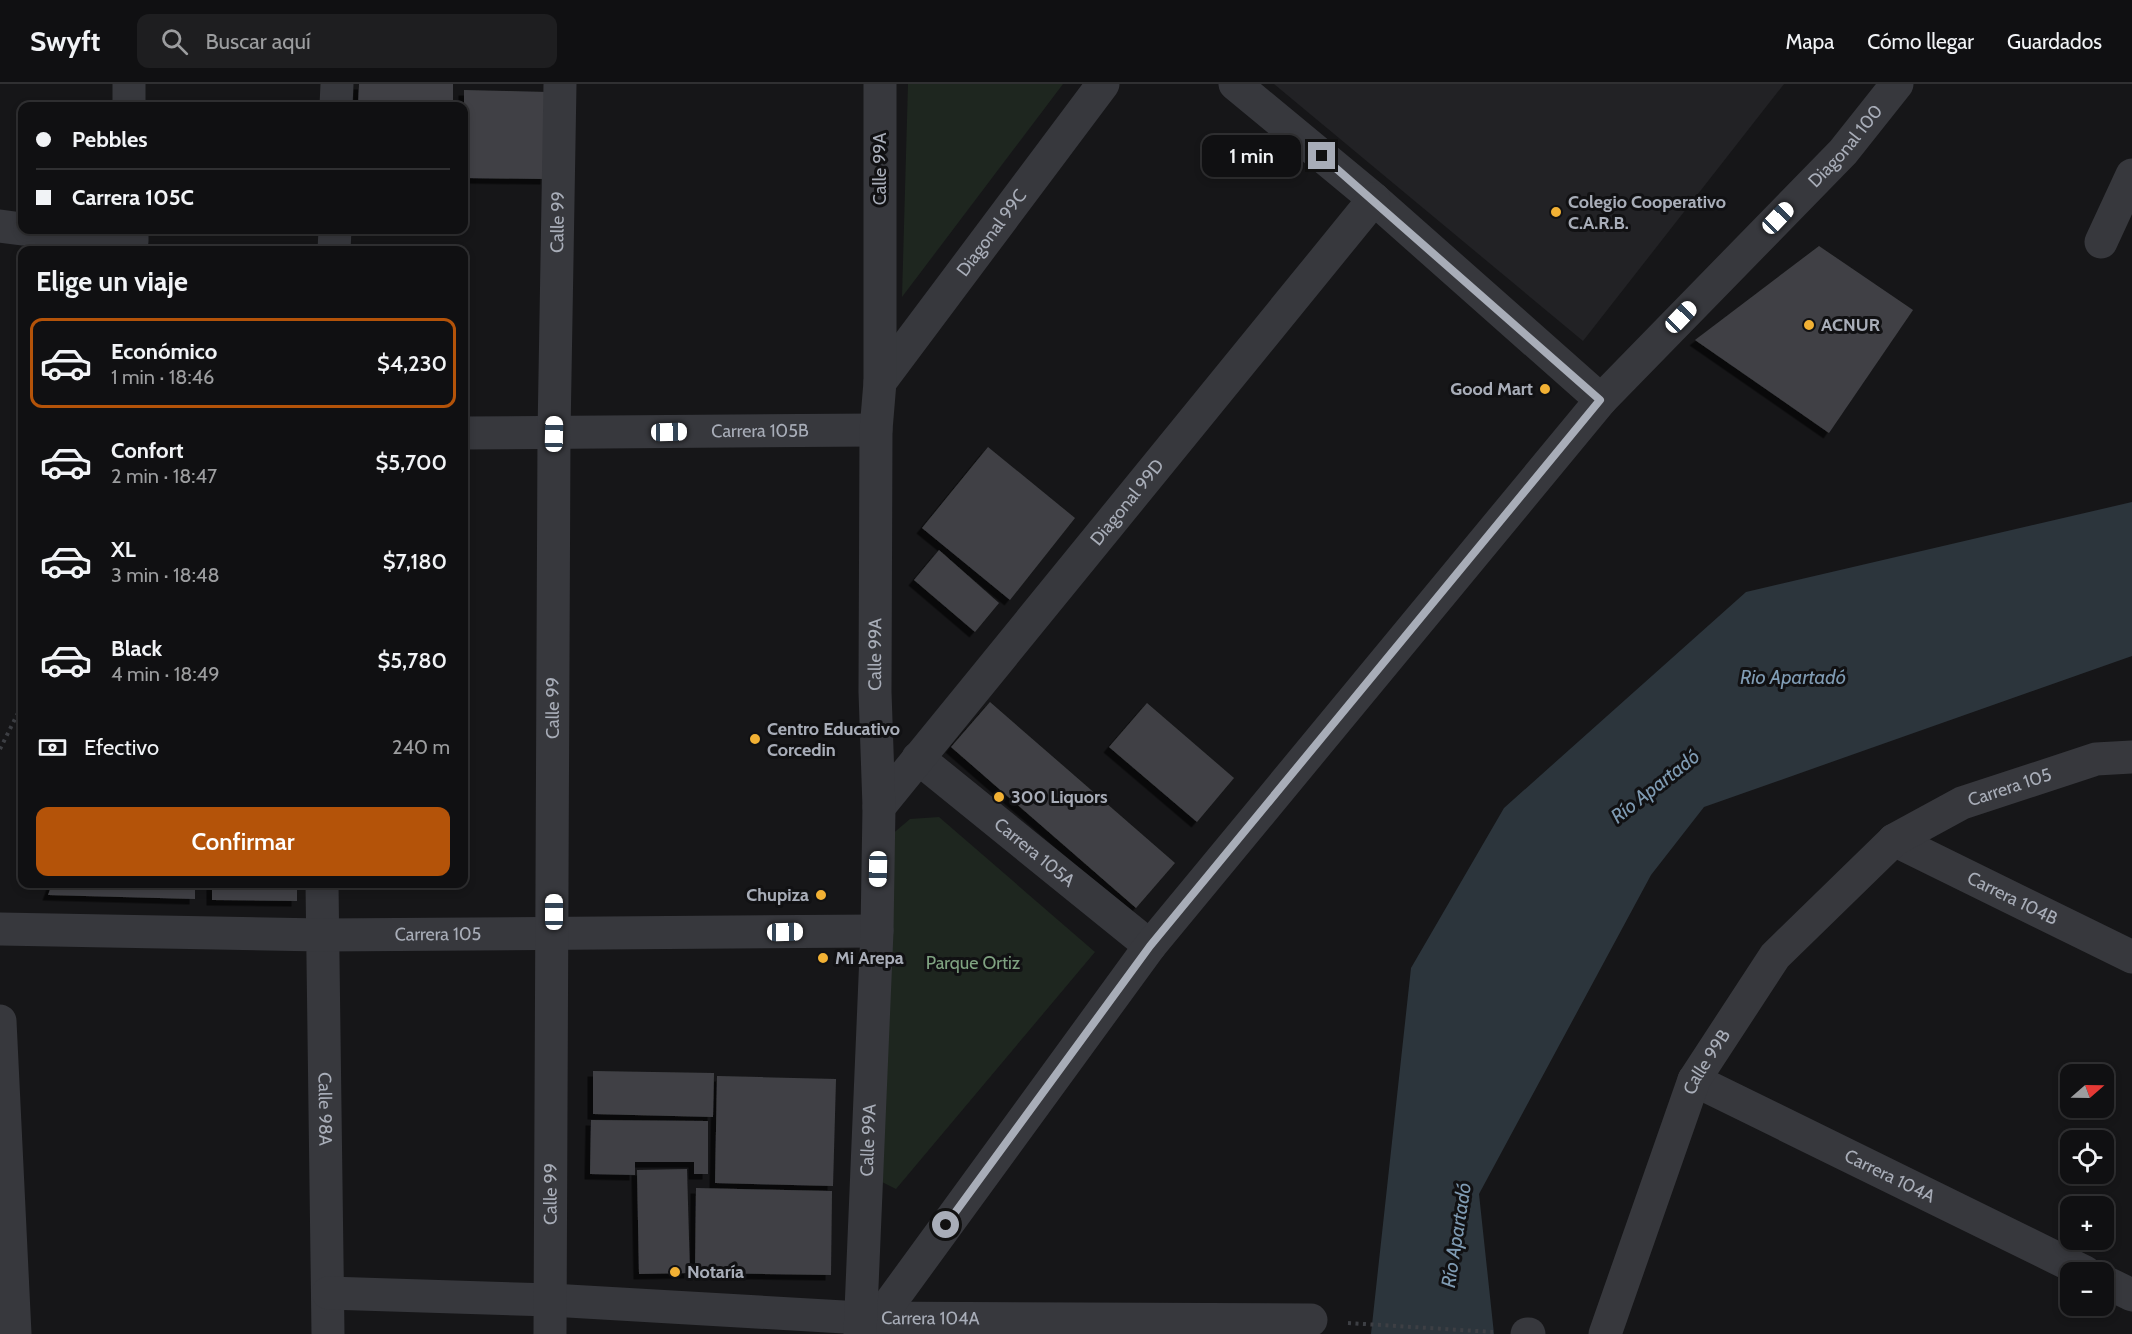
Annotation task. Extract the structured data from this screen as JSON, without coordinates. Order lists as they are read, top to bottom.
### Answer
{
  "streets": {
    "street": [
      "Diagonal 100",
      "Calle 99A",
      "Calle 99",
      "Diagonal 99C",
      "Carrera 105B",
      "Diagonal 99D",
      "Carrera 105",
      "Carrera 105A",
      "Carrera 104B",
      "Calle 99B",
      "Calle 98A",
      "Carrera 104A"
    ]
  },
  "crossings": [
    ["Diagonal 100", "Calle 99A"],
    ["Diagonal 100", "Carrera 105A"],
    ["Diagonal 100", "Carrera 104A"],
    ["Calle 99A", "Diagonal 99C"],
    ["Calle 99A", "Carrera 105B"],
    ["Calle 99A", "Diagonal 99D"],
    ["Calle 99A", "Carrera 105"],
    ["Calle 99A", "Carrera 104A"],
    ["Calle 99", "Carrera 105B"],
    ["Calle 99", "Carrera 105"],
    ["Calle 99", "Carrera 104A"],
    ["Diagonal 99D", "Carrera 105A"],
    ["Carrera 105", "Carrera 104B"],
    ["Carrera 105", "Calle 99B"],
    ["Carrera 105", "Calle 98A"],
    ["Carrera 104B", "Calle 99B"],
    ["Calle 99B", "Carrera 104A"],
    ["Calle 98A", "Carrera 104A"]
  ],
  "water": ["Rio Apartadó", "Río Apartadó"],
  "parks": ["Parque Ortiz"],
  "places": [
    "Colegio Cooperativo C.A.R.B.",
    "ACNUR",
    "Good Mart",
    "Centro Educativo Corcedin",
    "300 Liquors",
    "Chupiza",
    "Mi Arepa",
    "Notaría"
  ],
  "north": "right",
  "page": {
    "header": "Swyft",
    "search": "Buscar aquí",
    "nav": ["Mapa", "Cómo llegar", "Guardados"],
    "banner": ["Pebbles", "Carrera 105C"],
    "bubble": "1 min",
    "heading": "Elige un viaje",
    "list": [
      {
        "name": "Económico",
        "note": "1 min · 18:46",
        "value": "$4,230"
      },
      {
        "name": "Confort",
        "note": "2 min · 18:47",
        "value": "$5,700"
      },
      {
        "name": "XL",
        "note": "3 min · 18:48",
        "value": "$7,180"
      },
      {
        "name": "Black",
        "note": "4 min · 18:49",
        "value": "$5,780"
      }
    ],
    "pay": ["Efectivo", "240 m"],
    "buttons": "Confirmar",
    "map_buttons": ["+", "−"]
  }
}
